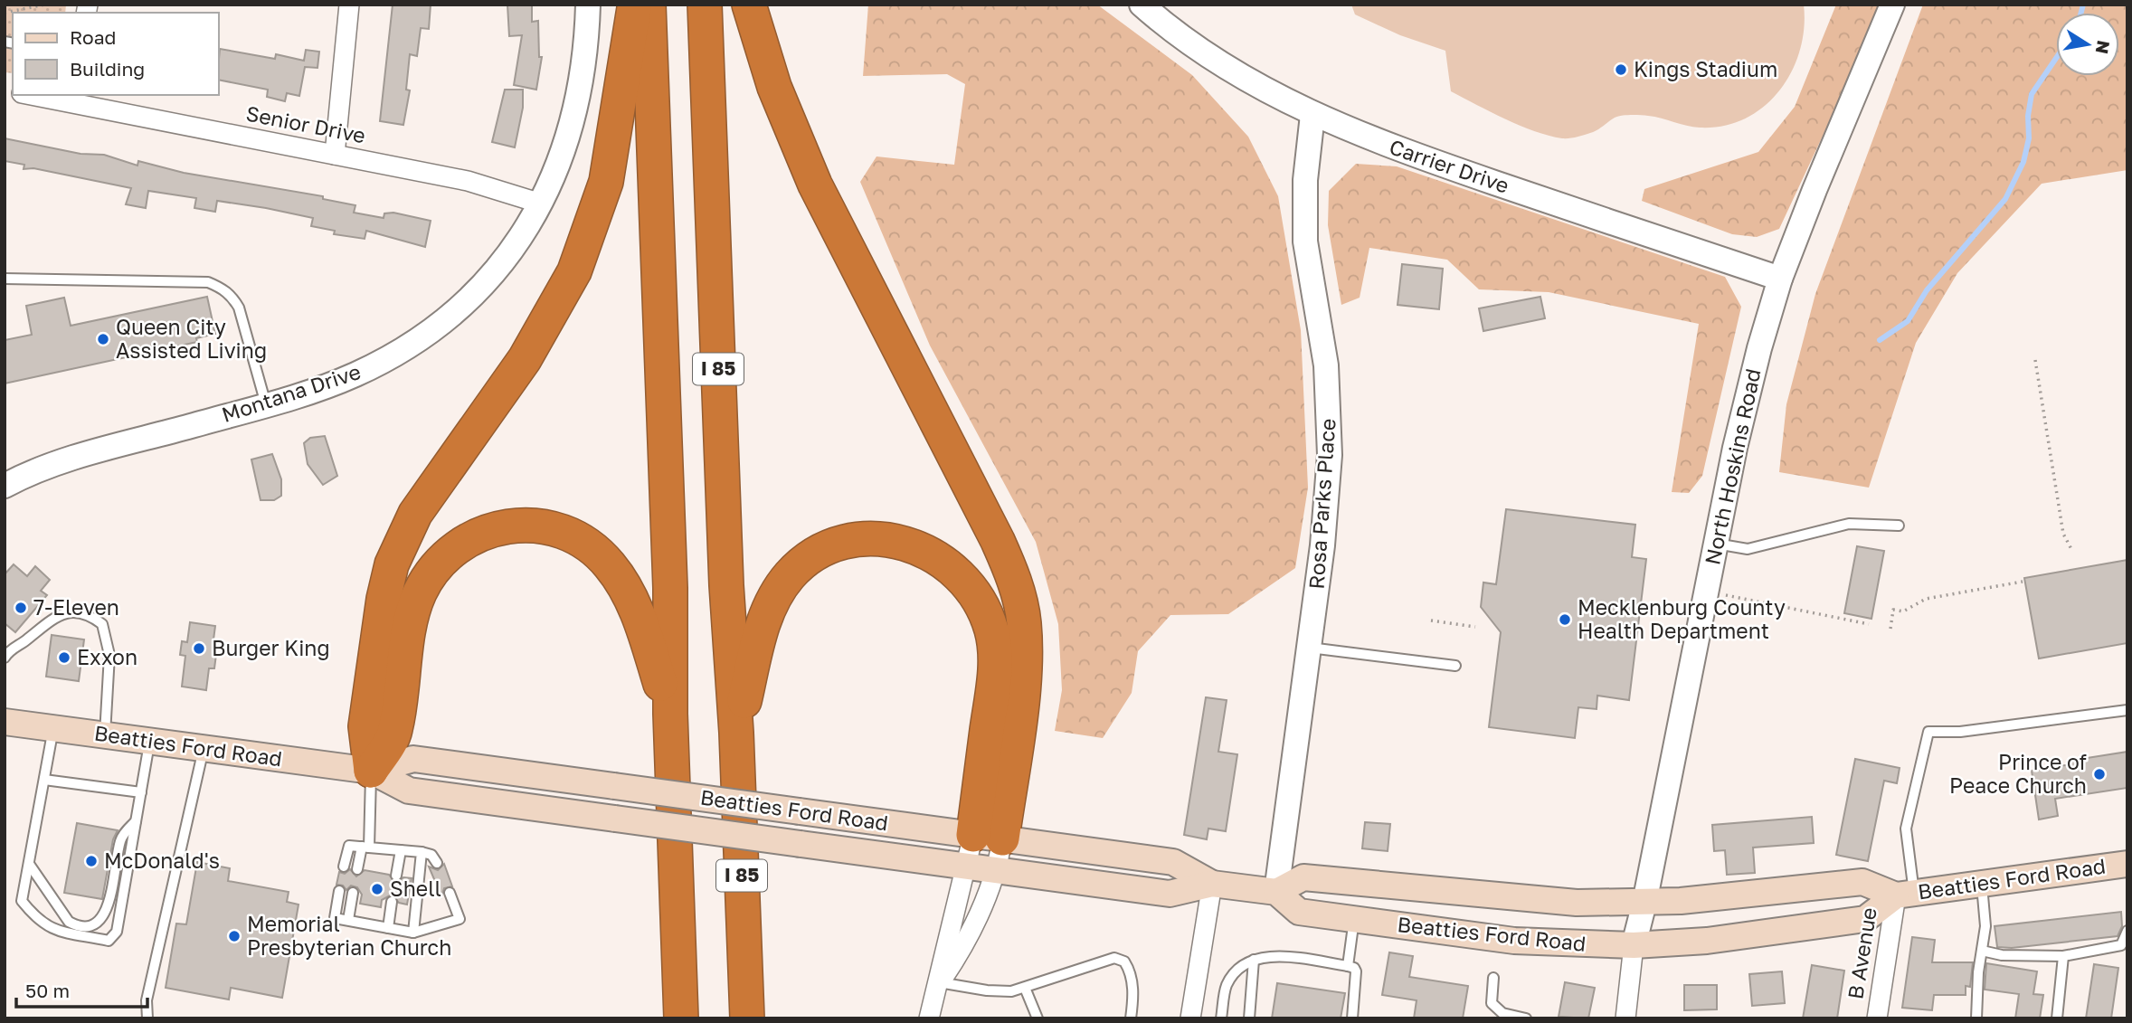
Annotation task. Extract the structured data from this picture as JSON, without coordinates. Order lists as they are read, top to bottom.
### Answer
{
  "streets": {
    "highway": ["I 85"],
    "main road": ["Beatties Ford Road"],
    "street": [
      "Senior Drive",
      "Carrier Drive",
      "Montana Drive",
      "North Hoskins Road",
      "Rosa Parks Place",
      "B Avenue"
    ]
  },
  "crossings": [
    ["Senior Drive", "Montana Drive"],
    ["Carrier Drive", "North Hoskins Road"],
    ["Carrier Drive", "Rosa Parks Place"],
    ["North Hoskins Road", "Beatties Ford Road"],
    ["Rosa Parks Place", "Beatties Ford Road"],
    ["Beatties Ford Road", "B Avenue"]
  ],
  "places": [
    "Kings Stadium",
    "Queen City Assisted Living",
    "7-Eleven",
    "Mecklenburg County Health Department",
    "Burger King",
    "Exxon",
    "Prince of Peace Church",
    "McDonald's",
    "Shell",
    "Memorial Presbyterian Church"
  ],
  "legend": ["Road", "Building"],
  "scale_bar": "50 m",
  "north": "right"
}
